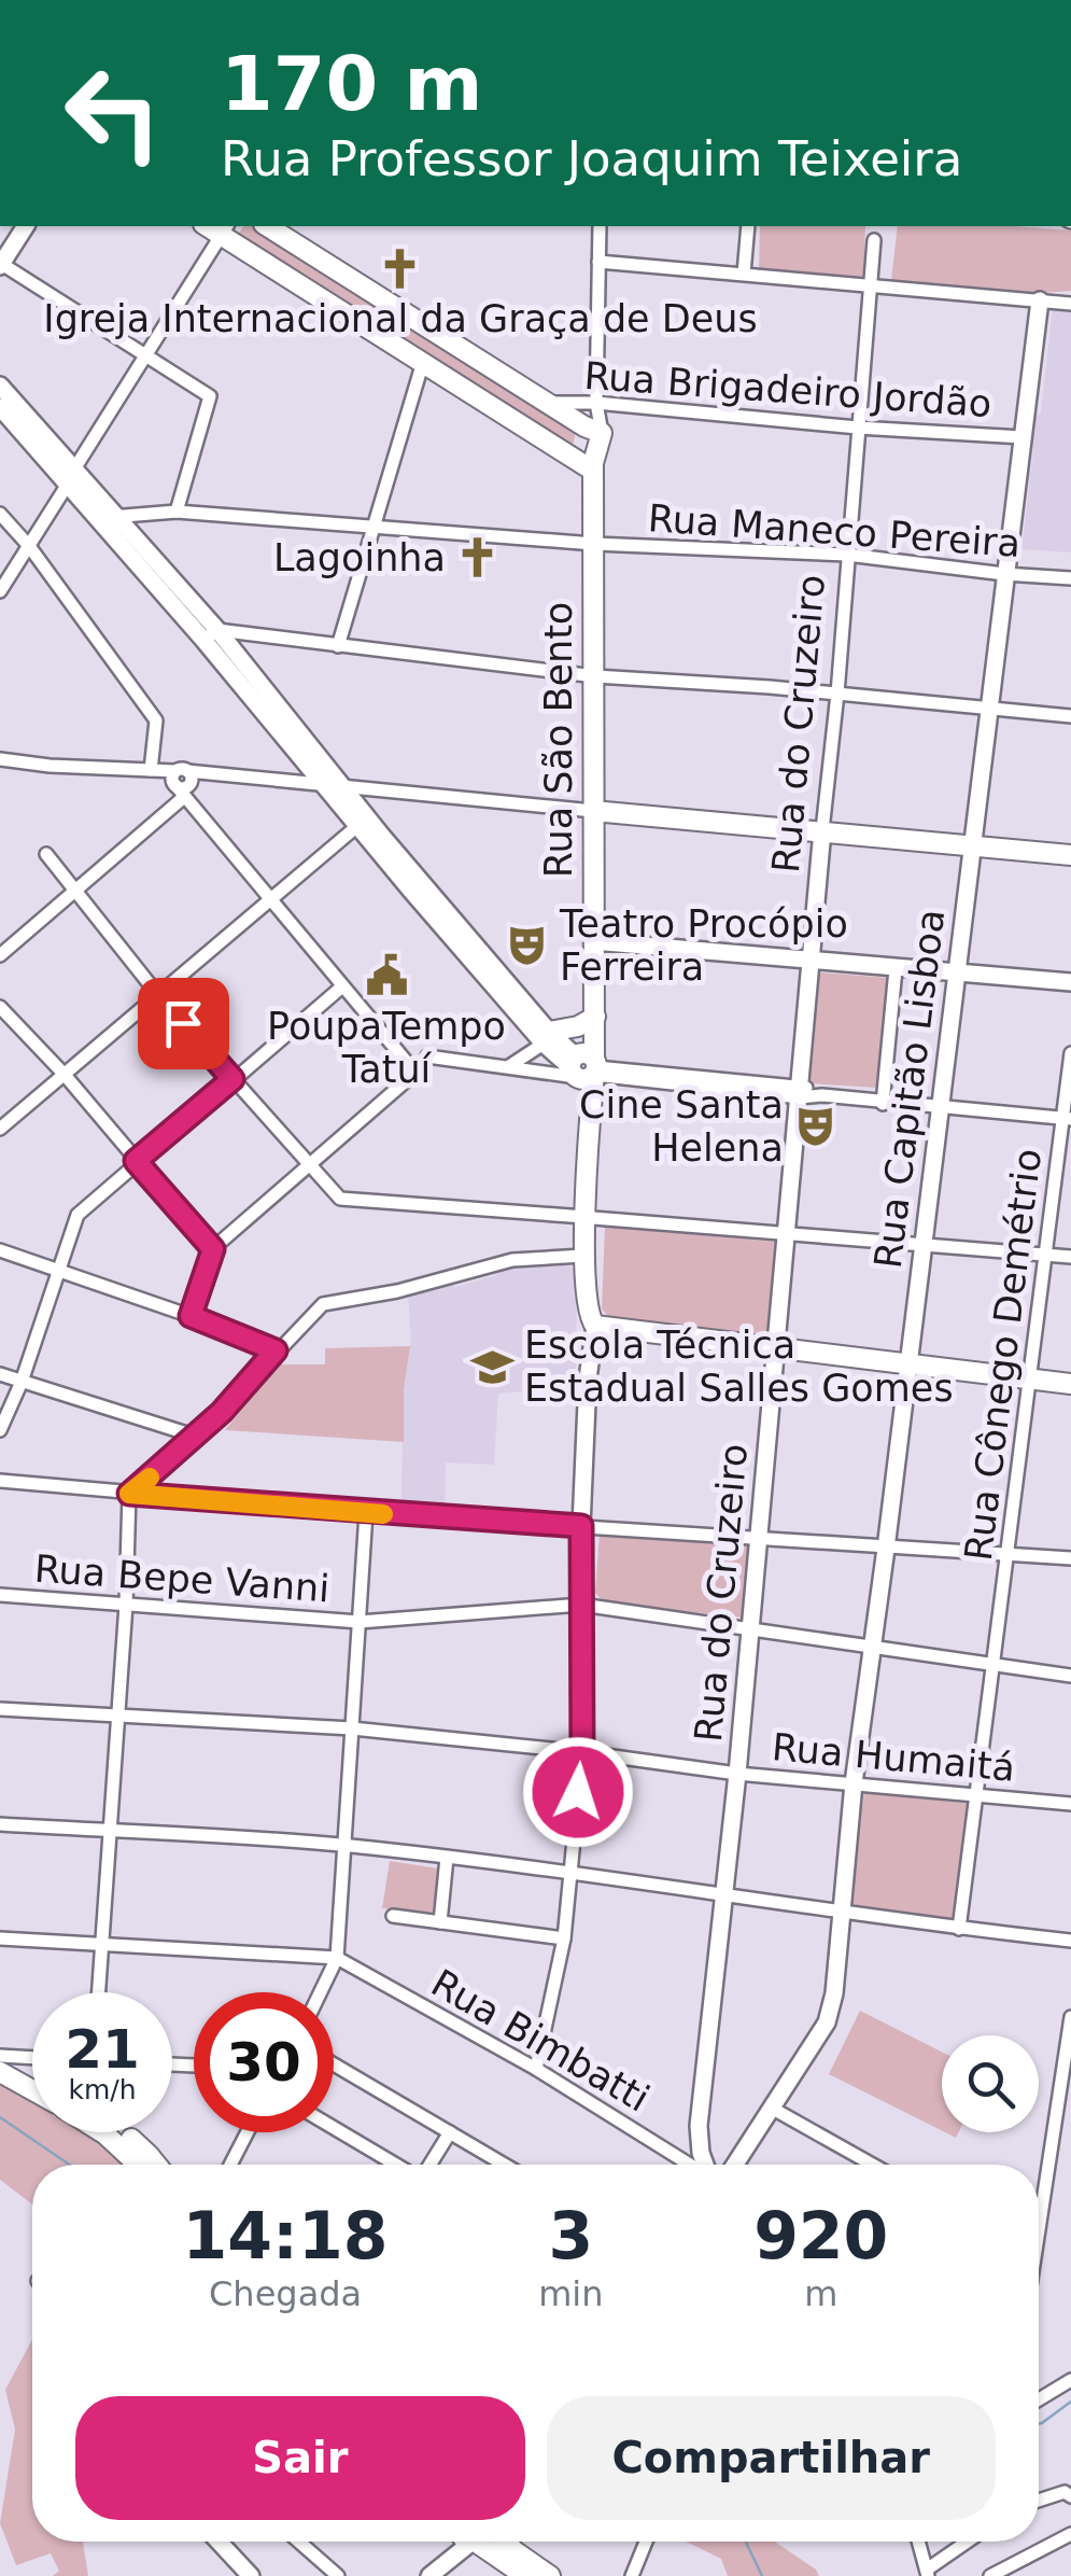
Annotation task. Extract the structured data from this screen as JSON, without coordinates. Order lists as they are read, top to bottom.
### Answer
{
  "streets": {
    "main road": ["Rua São Bento"],
    "street": [
      "Rua Brigadeiro Jordão",
      "Rua Maneco Pereira",
      "Rua do Cruzeiro",
      "Rua Capitão Lisboa",
      "Rua Cônego Demétrio",
      "Rua Bepe Vanni",
      "Rua Humaitá",
      "Rua Bimbatti"
    ]
  },
  "crossings": [
    ["Rua Brigadeiro Jordão", "Rua do Cruzeiro"],
    ["Rua Brigadeiro Jordão", "Rua São Bento"],
    ["Rua Brigadeiro Jordão", "Rua Capitão Lisboa"],
    ["Rua Maneco Pereira", "Rua do Cruzeiro"],
    ["Rua Maneco Pereira", "Rua São Bento"],
    ["Rua Maneco Pereira", "Rua Capitão Lisboa"],
    ["Rua do Cruzeiro", "Rua Bepe Vanni"],
    ["Rua do Cruzeiro", "Rua Humaitá"],
    ["Rua Capitão Lisboa", "Rua Bepe Vanni"],
    ["Rua Capitão Lisboa", "Rua Humaitá"],
    ["Rua Cônego Demétrio", "Rua Bepe Vanni"],
    ["Rua Cônego Demétrio", "Rua Humaitá"]
  ],
  "places": {
    "church": ["Igreja Internacional da Graça de Deus", "Lagoinha"],
    "theatre": ["Teatro Procópio Ferreira", "Cine Santa Helena"],
    "public building": ["PoupaTempo Tatuí"],
    "school or university": ["Escola Técnica Estadual Salles Gomes"]
  },
  "page": {
    "turn": ["170 m", "Rua Professor Joaquim Teixeira"],
    "speed": "21 km/h",
    "limit": "30",
    "eta": [
      "14:18",
      "Chegada",
      "3",
      "min",
      "920",
      "m"
    ],
    "buttons": ["Sair", "Compartilhar"]
  }
}
